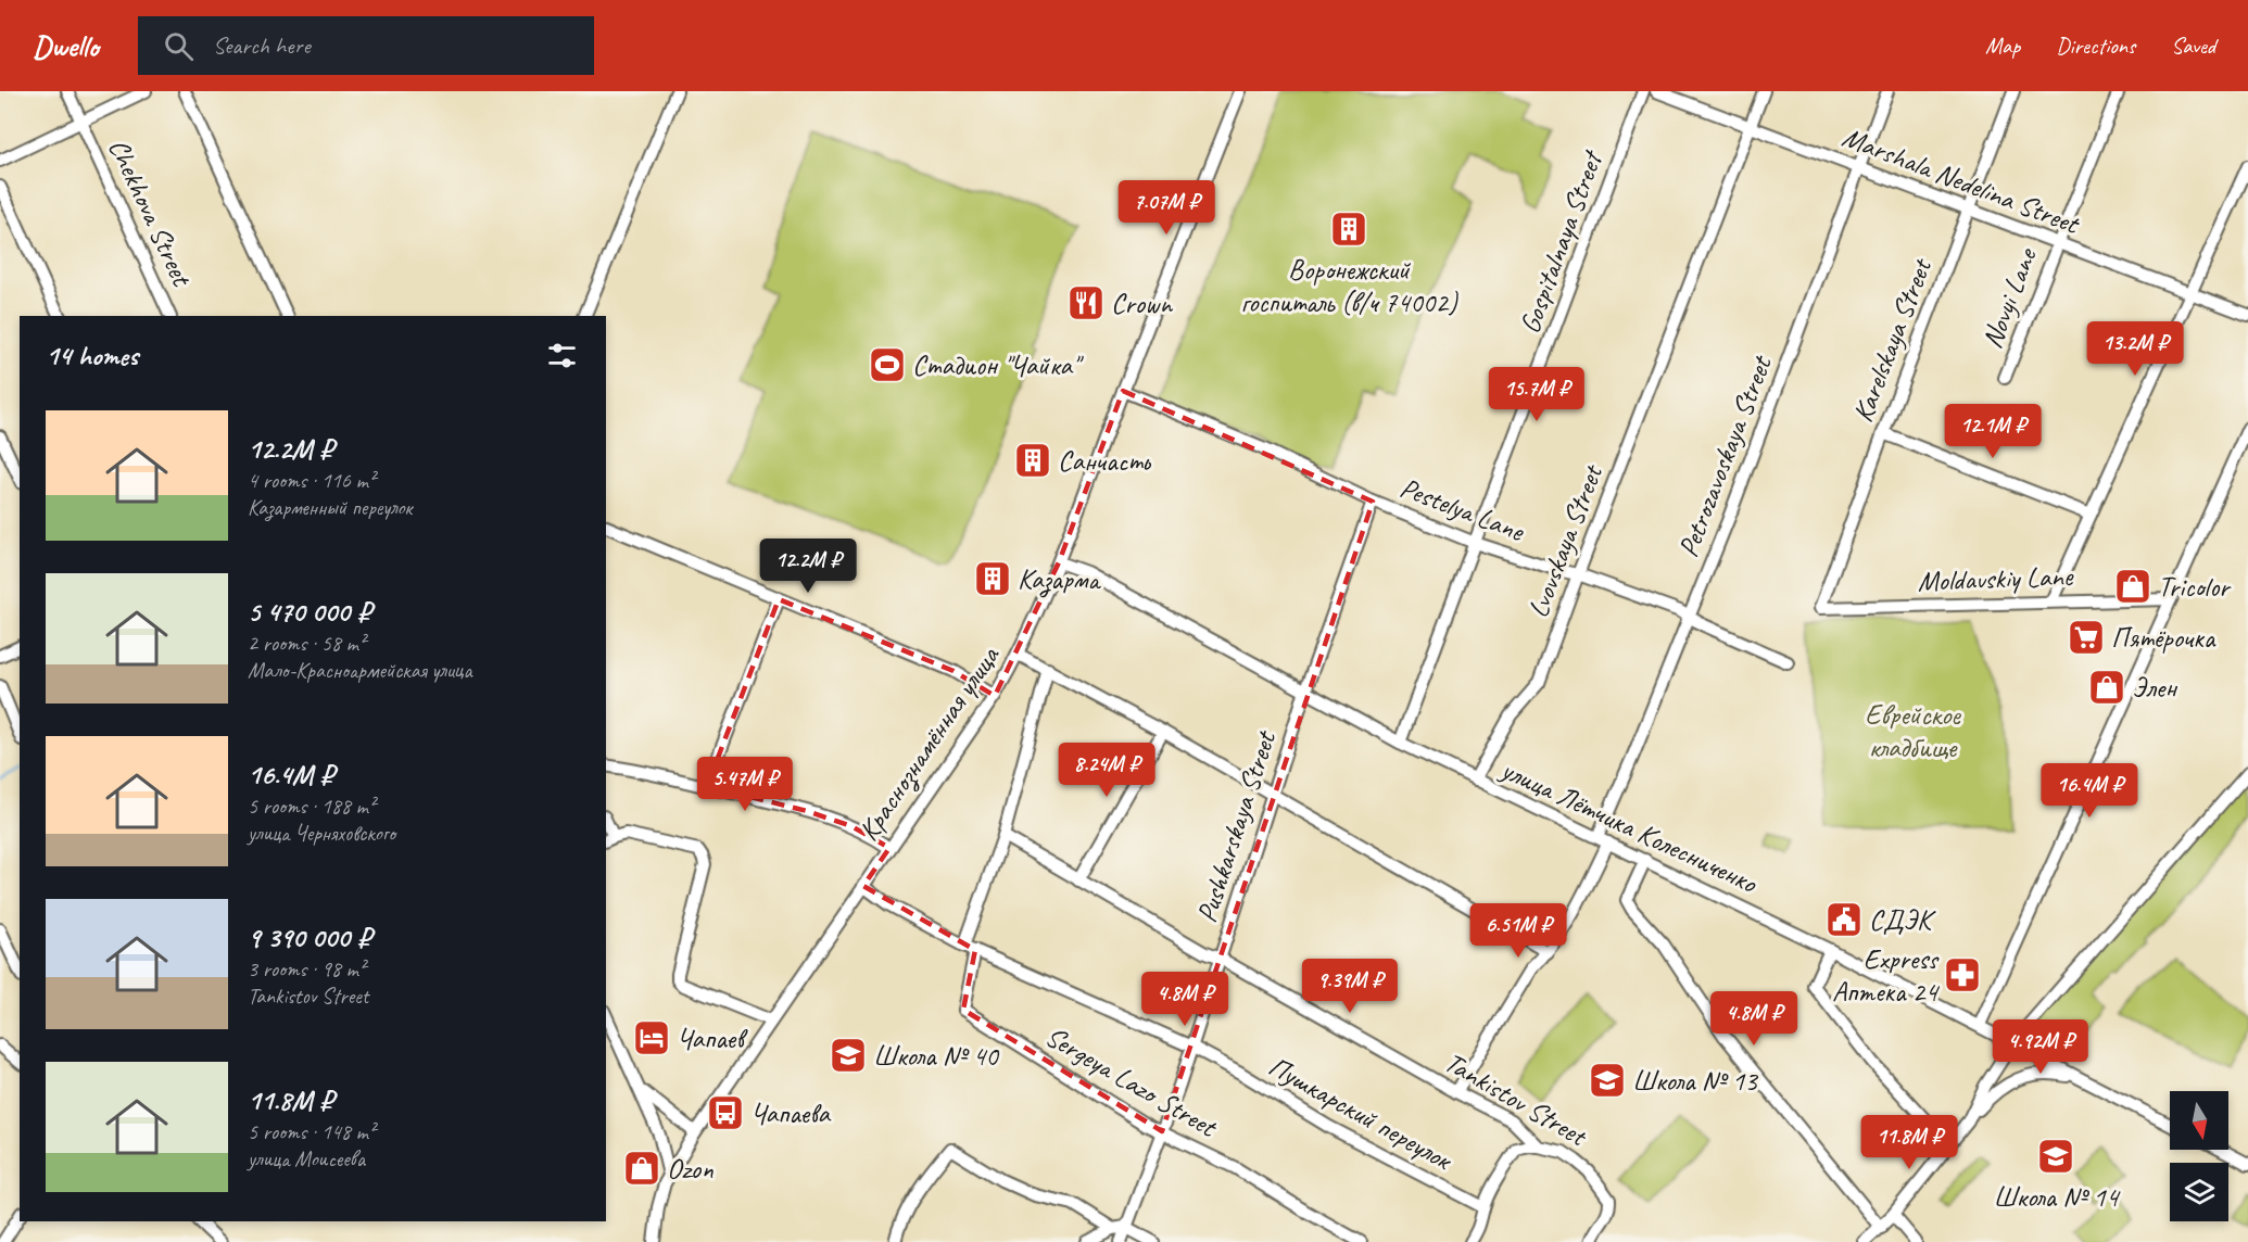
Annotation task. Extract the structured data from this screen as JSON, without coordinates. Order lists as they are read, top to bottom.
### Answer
{
  "streets": {
    "street": [
      "Marshala Nedelina Street",
      "Chekhova Street",
      "Gospitalnaya Street",
      "Novyi Lane",
      "Karelskaya Street",
      "Petrozavoskaya Street",
      "Pestelya Lane",
      "Lvovskaya Street",
      "Moldavskiy Lane",
      "Краснознамённая улица",
      "улица Лётчика Колесниченко",
      "Pushkarskaya Street",
      "Sergeya Lazo Street",
      "Tankistov Street",
      "Пушкарский переулок"
    ]
  },
  "crossings": [
    ["Marshala Nedelina Street", "Novyi Lane"],
    ["Marshala Nedelina Street", "Karelskaya Street"],
    ["Marshala Nedelina Street", "Petrozavoskaya Street"],
    ["Marshala Nedelina Street", "Lvovskaya Street"],
    ["Gospitalnaya Street", "Pestelya Lane"],
    ["Gospitalnaya Street", "улица Лётчика Колесниченко"],
    ["Karelskaya Street", "Moldavskiy Lane"],
    ["Petrozavoskaya Street", "Pestelya Lane"],
    ["Petrozavoskaya Street", "улица Лётчика Колесниченко"],
    ["Petrozavoskaya Street", "Tankistov Street"],
    ["Pestelya Lane", "Lvovskaya Street"],
    ["Pestelya Lane", "Краснознамённая улица"],
    ["Pestelya Lane", "Pushkarskaya Street"],
    ["Lvovskaya Street", "улица Лётчика Колесниченко"],
    ["Краснознамённая улица", "улица Лётчика Колесниченко"],
    ["Краснознамённая улица", "Пушкарский переулок"],
    ["улица Лётчика Колесниченко", "Pushkarskaya Street"],
    ["Pushkarskaya Street", "Sergeya Lazo Street"],
    ["Pushkarskaya Street", "Tankistov Street"],
    ["Pushkarskaya Street", "Пушкарский переулок"],
    ["Sergeya Lazo Street", "Пушкарский переулок"]
  ],
  "parks": ["Еврейское кладбище"],
  "places": {
    "building": ["Воронежский госпиталь (в/ч 74002)", "Санчасть", "Казарма"],
    "restaurant": ["Crown"],
    "sports": ["Стадион \"Чайка\""],
    "shop": ["Tricolor", "Элен", "Ozon"],
    "supermarket": ["Пятёрочка"],
    "public building": ["СДЭК"],
    "pharmacy": ["Express Аптека 24"],
    "hotel": ["Чапаев"],
    "school or university": ["Школа № 40", "Школа № 13", "Школа № 14"],
    "bus stop": ["Чапаева"]
  },
  "north": "bottom",
  "page": {
    "header": "Dwello",
    "search": "Search here",
    "nav": ["Map", "Directions", "Saved"],
    "price": [
      "7.07M ₽",
      "13.2M ₽",
      "15.7M ₽",
      "12.1M ₽",
      "12.2M ₽",
      "8.24M ₽",
      "5.47M ₽",
      "16.4M ₽",
      "6.51M ₽",
      "9.39M ₽",
      "4.8M ₽",
      "4.8M ₽",
      "4.92M ₽",
      "11.8M ₽"
    ],
    "heading": "14 homes",
    "list": [
      {
        "name": "12.2M ₽",
        "note": "4 rooms · 116 m² · Казарменный переулок"
      },
      {
        "name": "5 470 000 ₽",
        "note": "2 rooms · 58 m² · Мало-Красноармейская улица"
      },
      {
        "name": "16.4M ₽",
        "note": "5 rooms · 188 m² · улица Черняховского"
      },
      {
        "name": "9 390 000 ₽",
        "note": "3 rooms · 98 m² · Tankistov Street"
      },
      {
        "name": "11.8M ₽",
        "note": "5 rooms · 148 m² · улица Моисеева"
      }
    ]
  }
}
